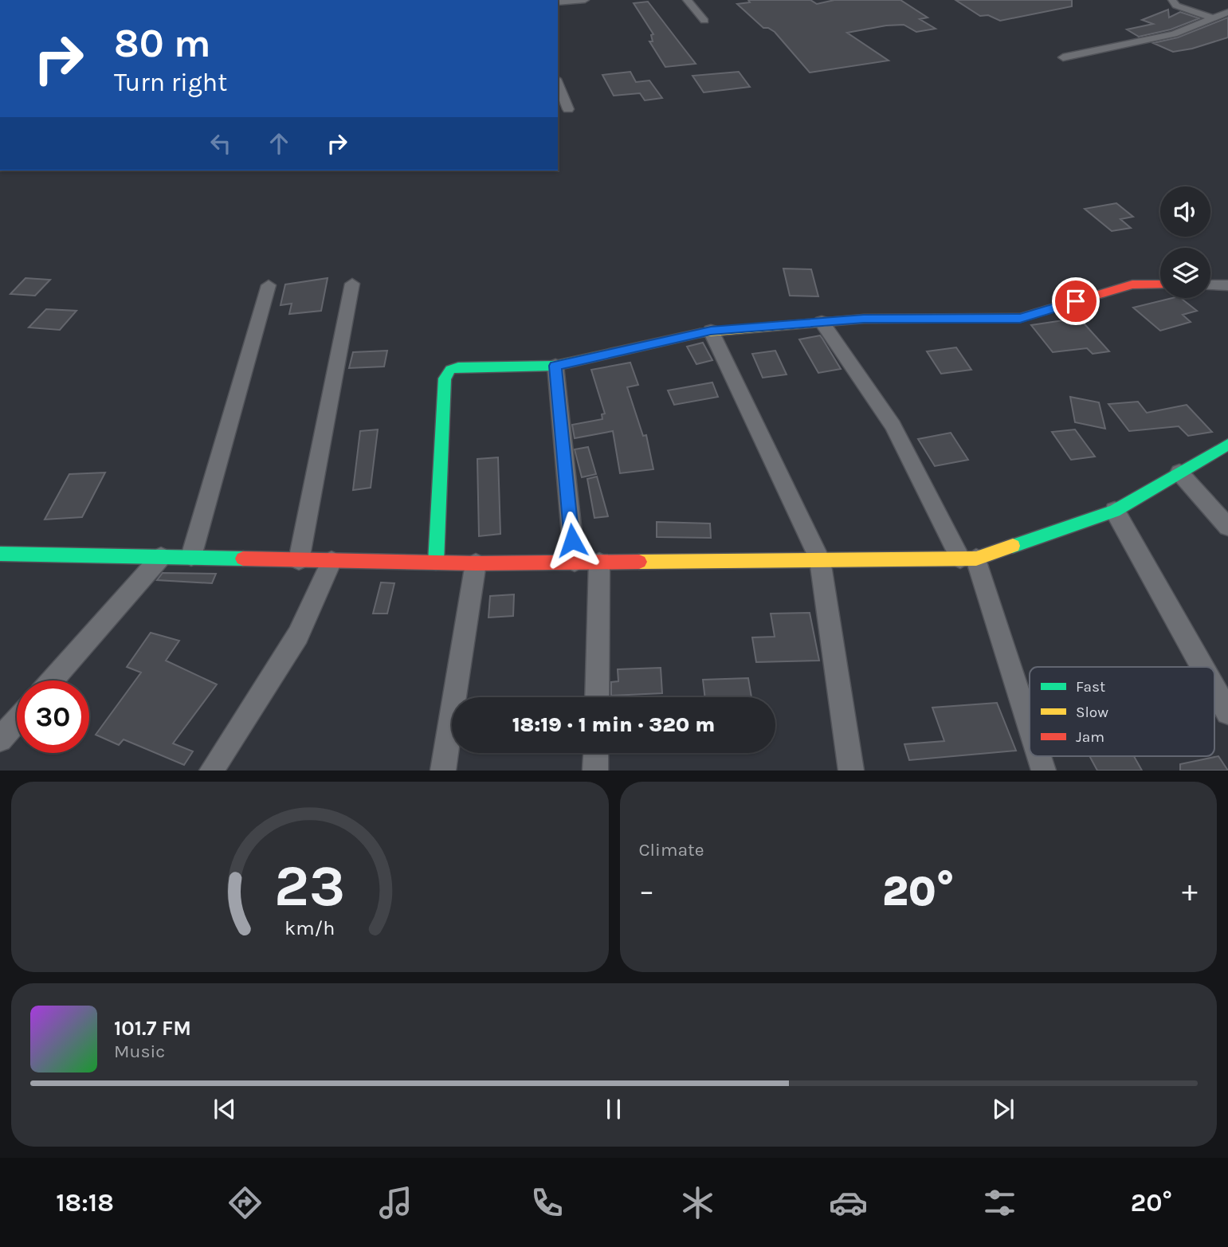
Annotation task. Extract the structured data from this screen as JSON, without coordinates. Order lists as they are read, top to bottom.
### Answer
{
  "legend": ["Fast", "Slow", "Jam"],
  "page": {
    "turn": ["80 m", "Turn right"],
    "limit": "30",
    "trip": "18:19 · 1 min · 320 m",
    "tile": "Climate",
    "heat": ["−", "20°", "+"],
    "song": ["101.7 FM", "Music"],
    "tabs": ["18:18", "20°"],
    "gauge": ["23", "km/h"]
  }
}
